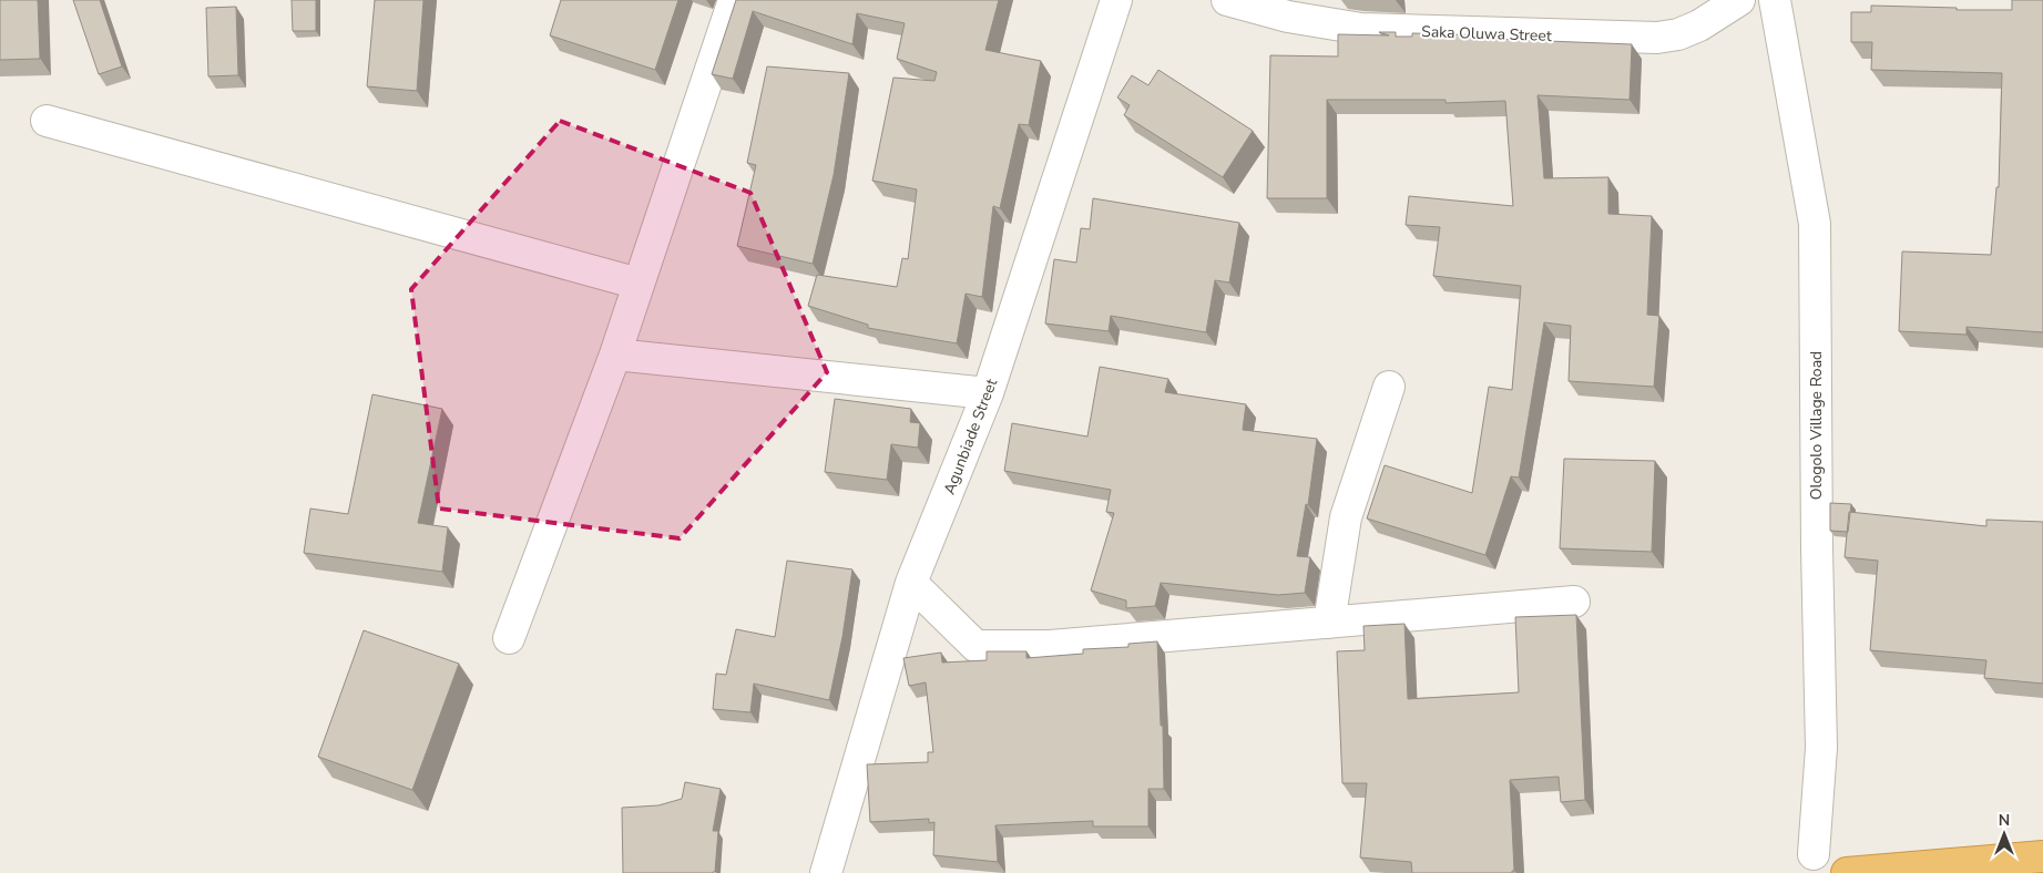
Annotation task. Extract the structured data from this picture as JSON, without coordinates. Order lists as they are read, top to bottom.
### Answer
{
  "streets": {
    "street": ["Saka Oluwa Street", "Ologolo Village Road", "Agunbiade Street"]
  },
  "north": "top"
}
